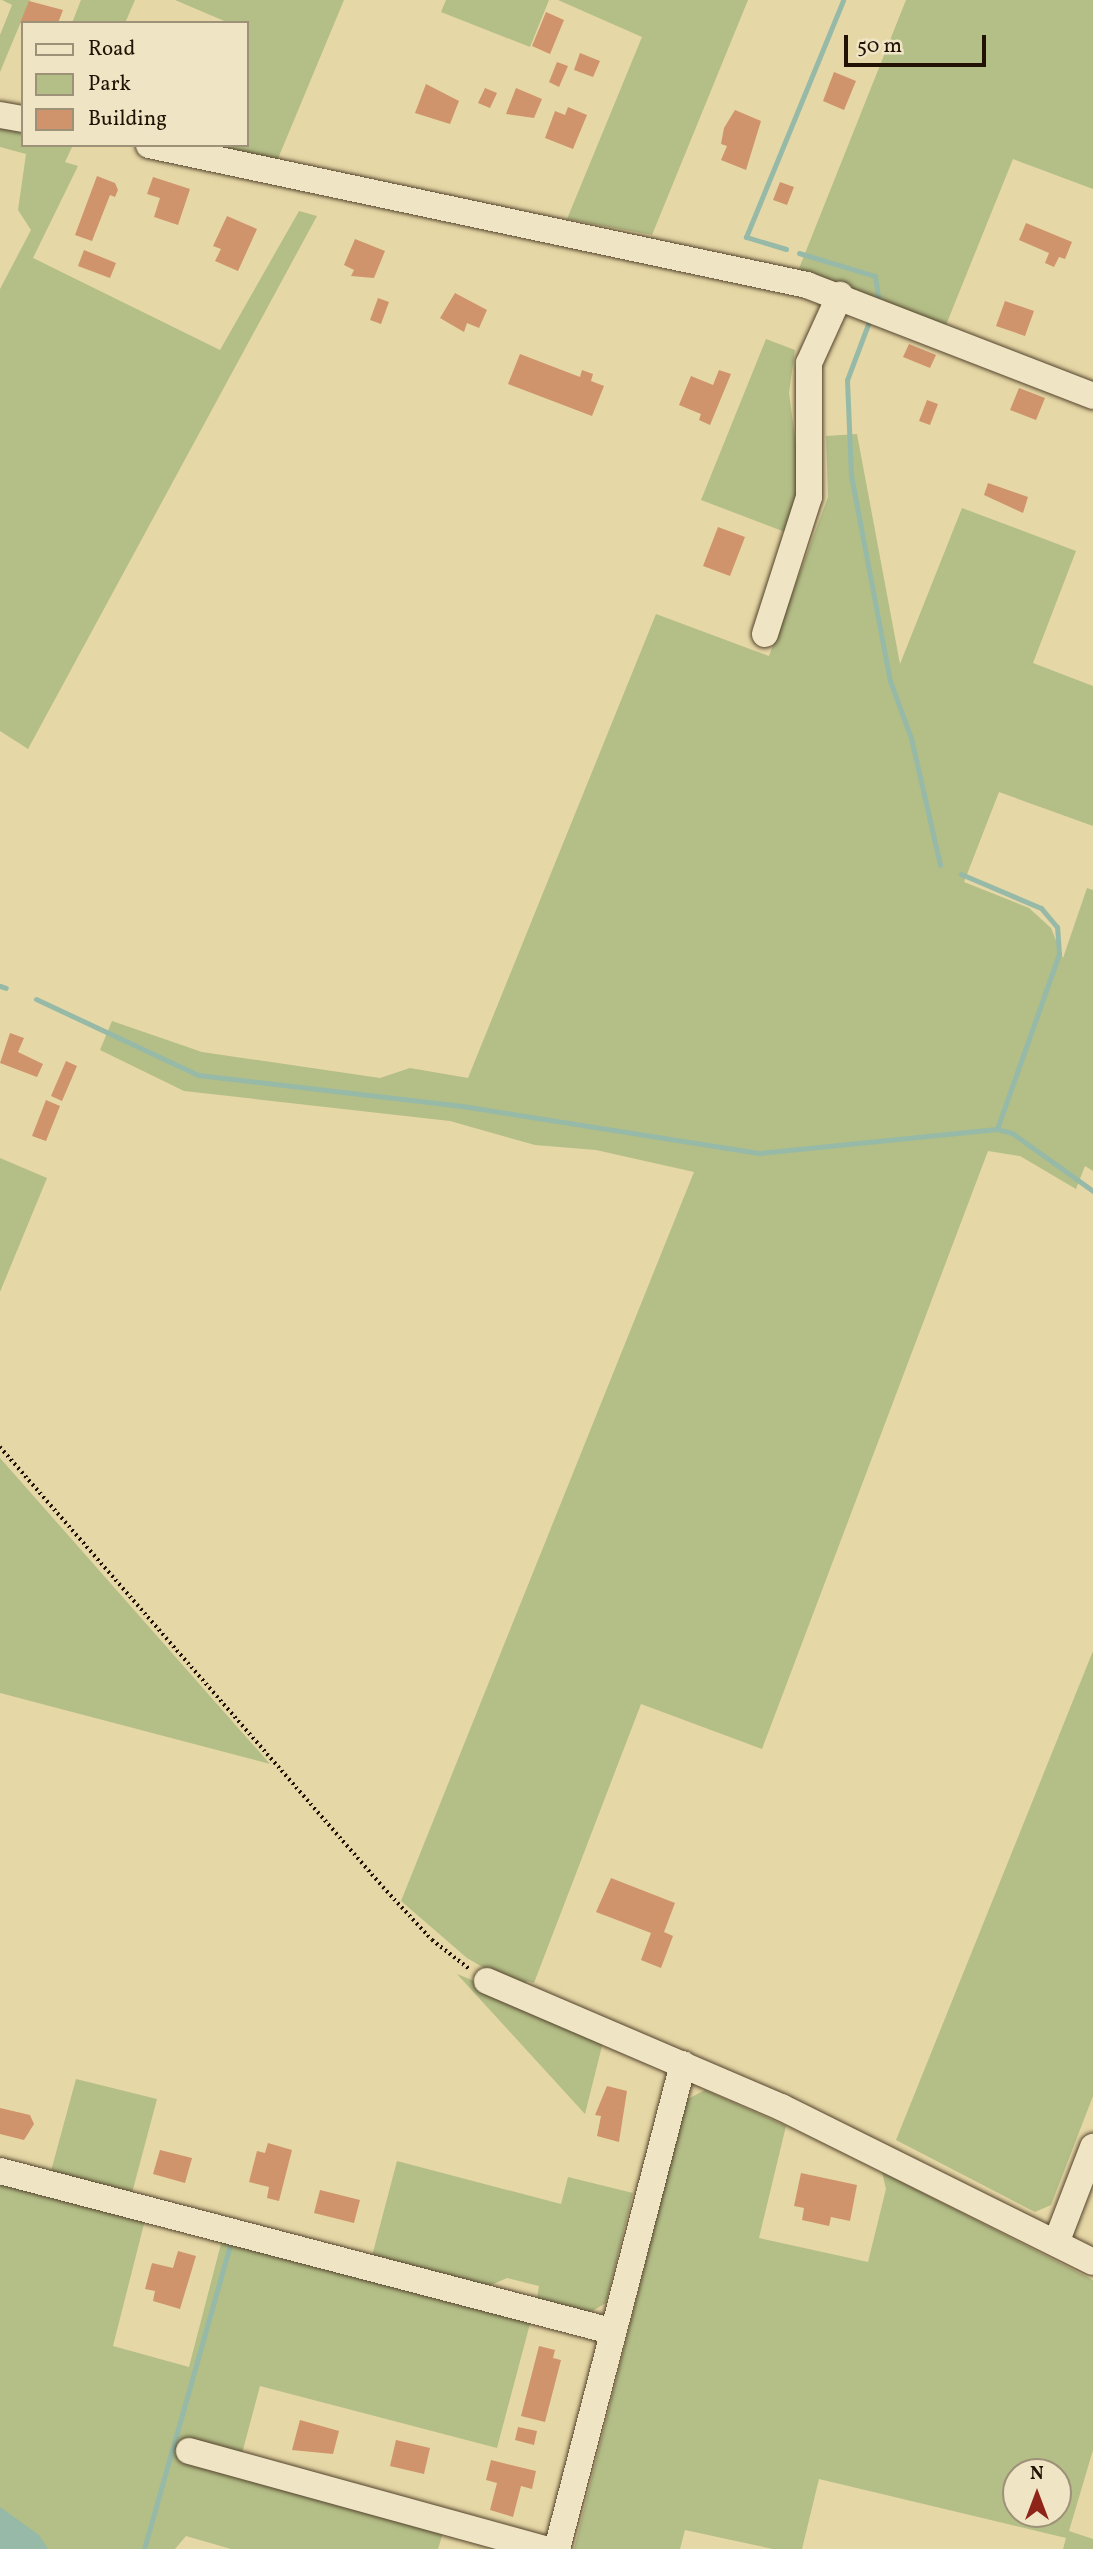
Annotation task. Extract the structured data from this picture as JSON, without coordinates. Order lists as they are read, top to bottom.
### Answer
{
  "legend": ["Road", "Park", "Building"],
  "scale_bar": "50 m",
  "north": "top"
}
